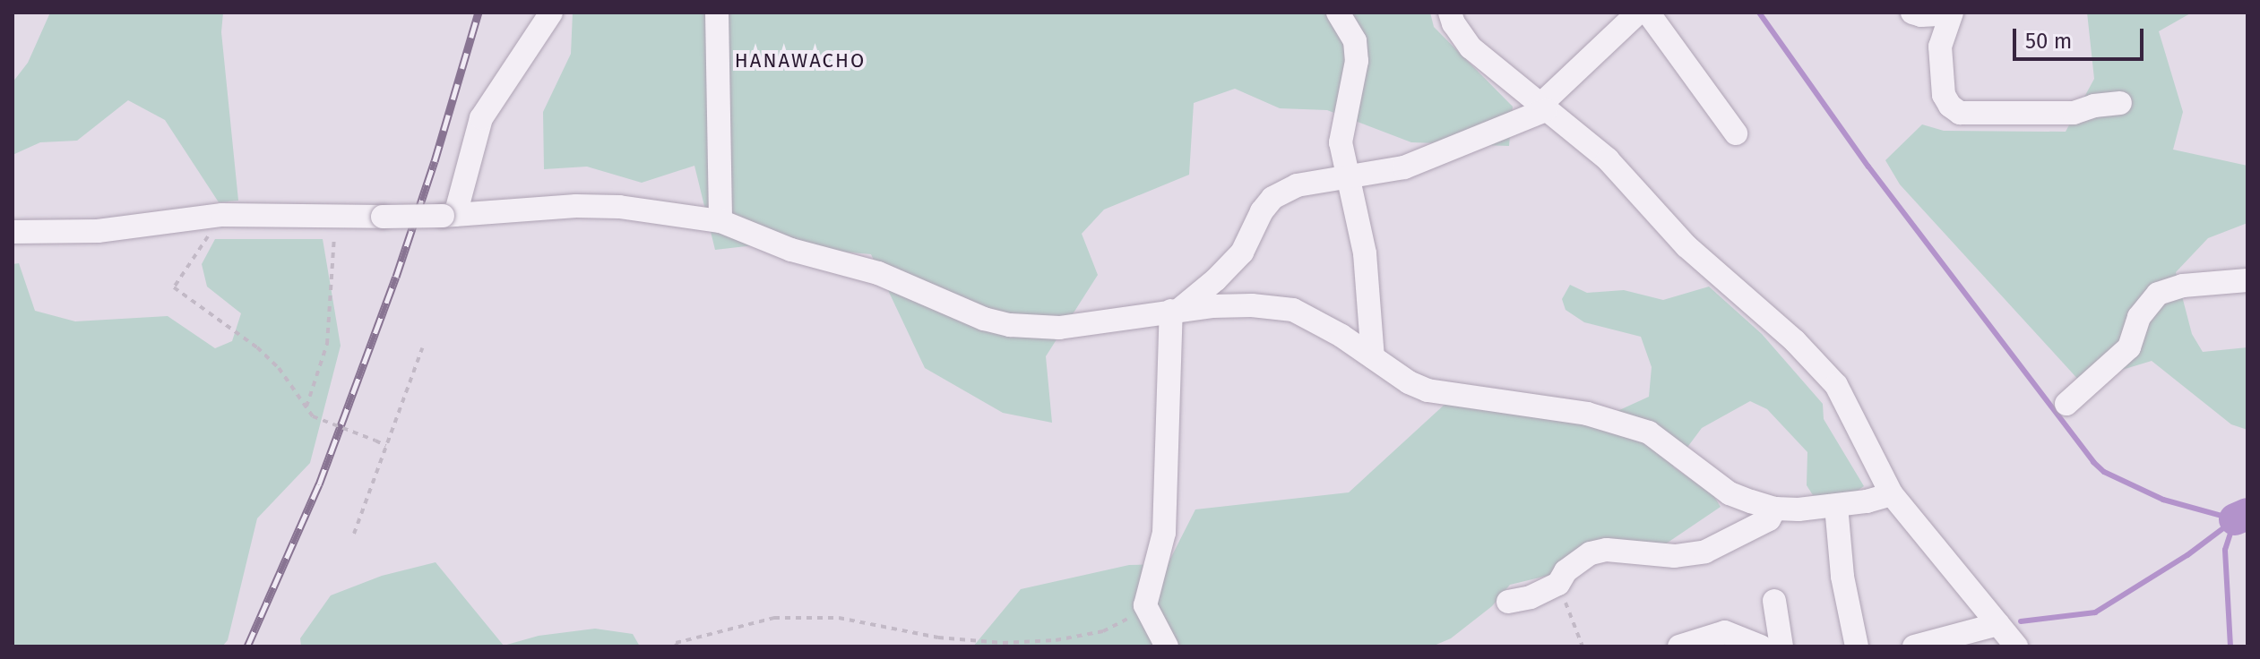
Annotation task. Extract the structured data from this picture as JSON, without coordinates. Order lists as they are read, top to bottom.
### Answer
{
  "districts": ["HANAWACHO"],
  "scale_bar": "50 m"
}
